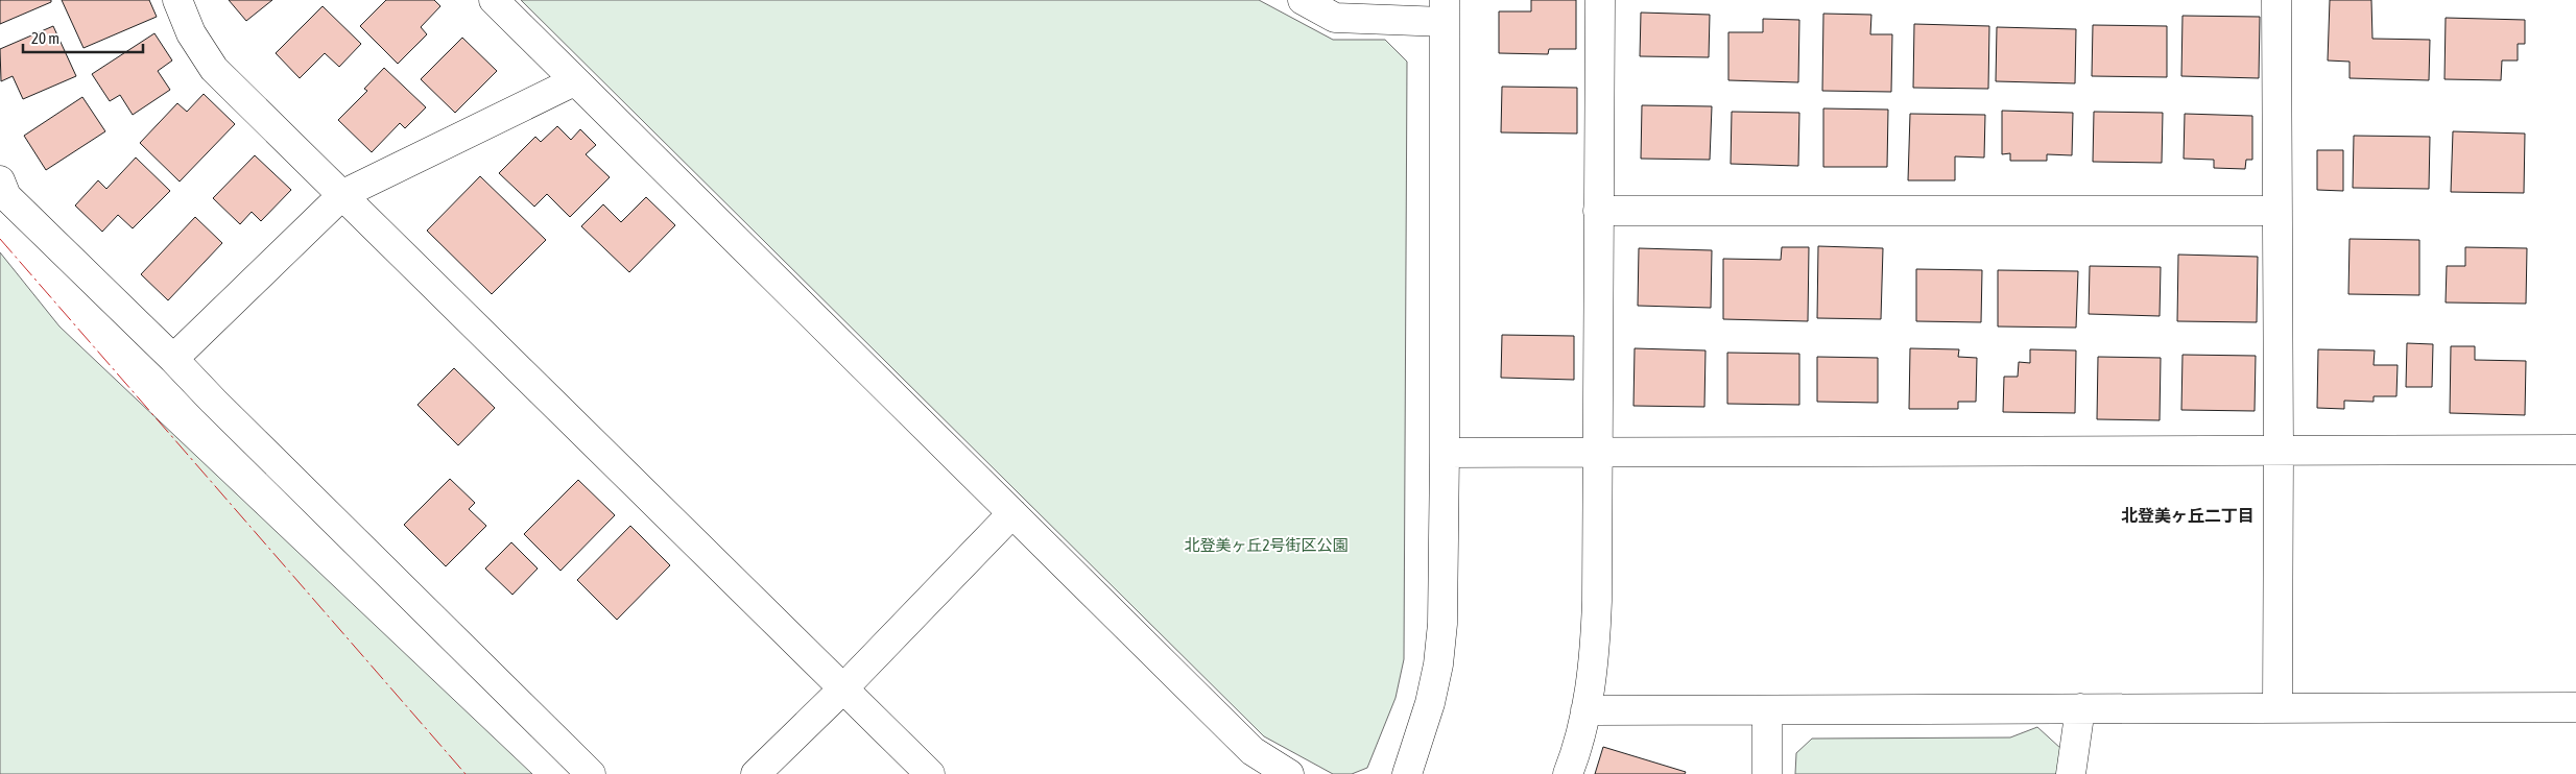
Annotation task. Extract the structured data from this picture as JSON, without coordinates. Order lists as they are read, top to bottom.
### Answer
{
  "districts": ["北登美ヶ丘二丁目"],
  "parks": ["北登美ヶ丘2号街区公園"],
  "scale_bar": "20 m"
}
